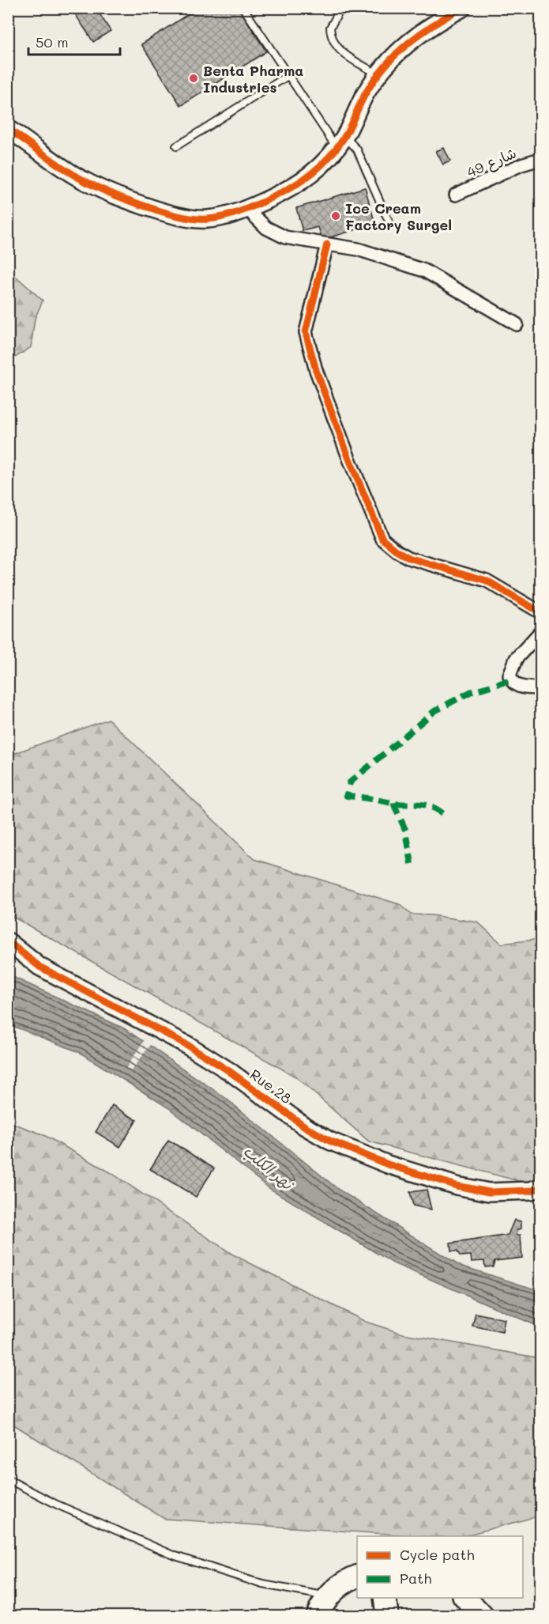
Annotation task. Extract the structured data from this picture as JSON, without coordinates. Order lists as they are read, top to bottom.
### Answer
{
  "streets": {
    "street": ["شارع 49", "Rue 28"]
  },
  "water": ["نهر الكلب"],
  "places": ["Benta Pharma Industries", "Ice Cream Factory Surgel"],
  "legend": ["Cycle path", "Path"],
  "scale_bar": "50 m"
}
